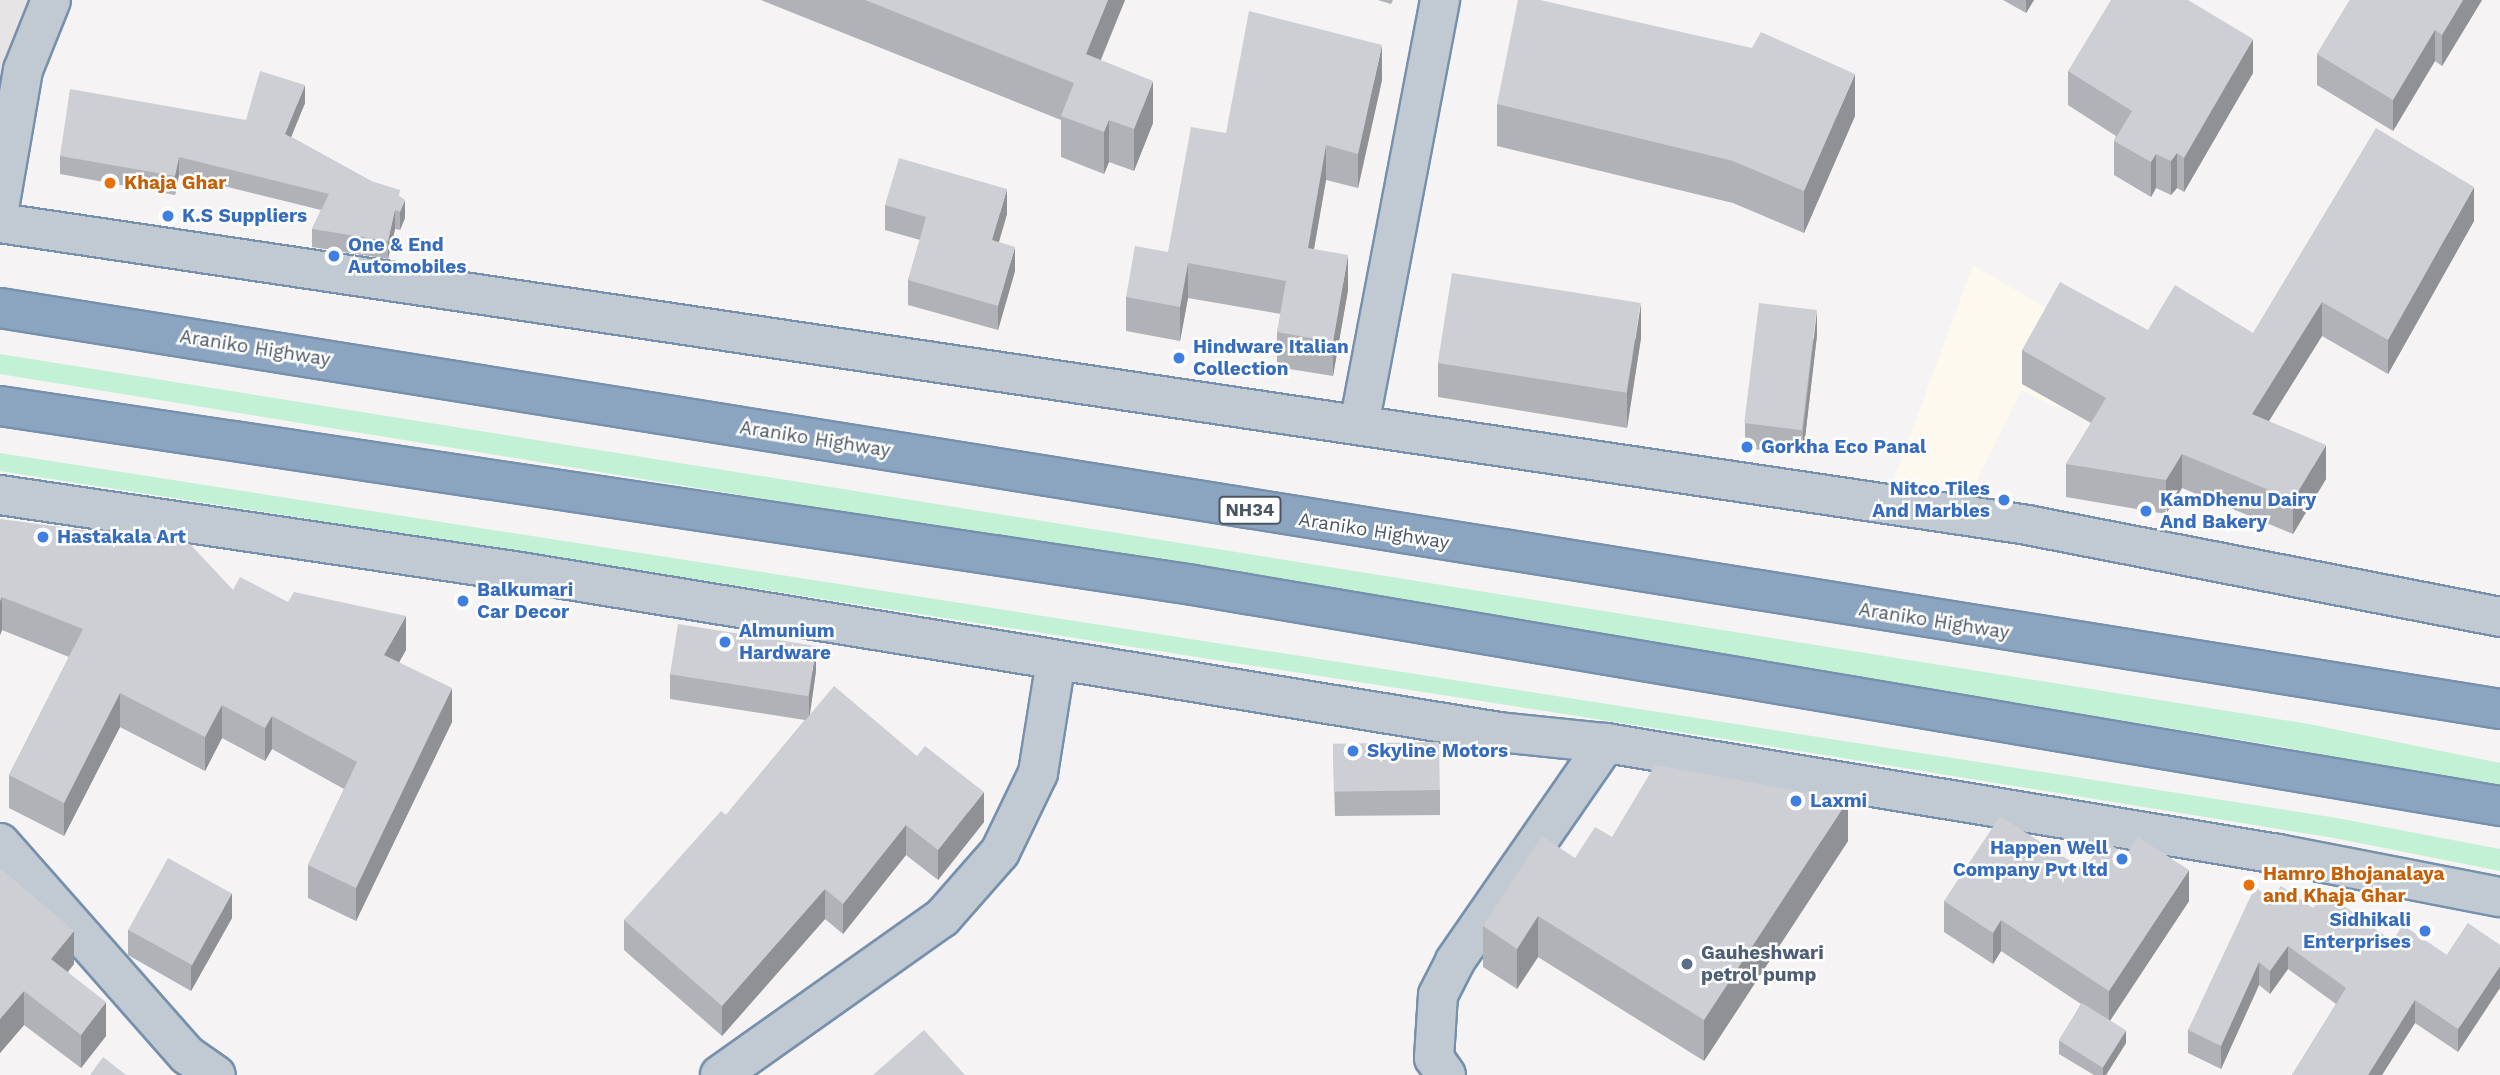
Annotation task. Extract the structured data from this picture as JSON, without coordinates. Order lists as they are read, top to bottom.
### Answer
{
  "streets": {
    "highway": ["Araniko Highway", "NH34"]
  },
  "places": [
    "Khaja Ghar",
    "K.S Suppliers",
    "One & End Automobiles",
    "Hindware Italian Collection",
    "Gorkha Eco Panal",
    "Nitco Tiles And Marbles",
    "KamDhenu Dairy And Bakery",
    "Hastakala Art",
    "Balkumari Car Decor",
    "Almunium Hardware",
    "Skyline Motors",
    "Laxmi",
    "Happen Well Company Pvt ltd",
    "Hamro Bhojanalaya and Khaja Ghar",
    "Sidhikali Enterprises",
    "Gauheshwari petrol pump"
  ]
}
